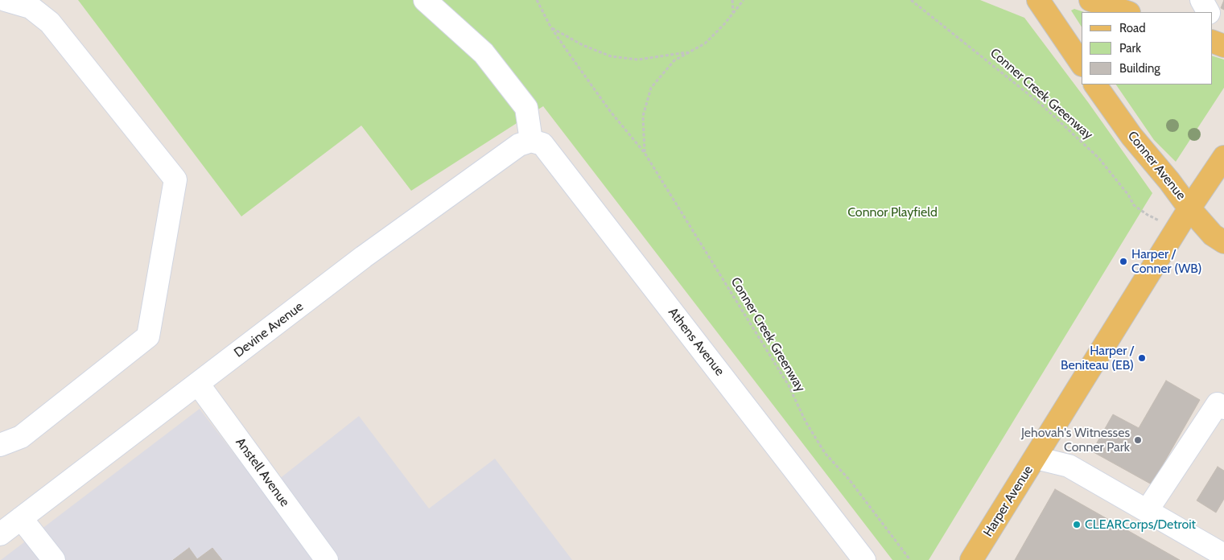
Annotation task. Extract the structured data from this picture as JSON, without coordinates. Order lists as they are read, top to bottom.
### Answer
{
  "streets": {
    "main road": ["Conner Avenue", "Harper Avenue"],
    "street": ["Devine Avenue", "Athens Avenue", "Anstell Avenue"],
    "path": ["Conner Creek Greenway"]
  },
  "crossings": [
    ["Conner Avenue", "Harper Avenue"],
    ["Devine Avenue", "Athens Avenue"],
    ["Devine Avenue", "Anstell Avenue"]
  ],
  "parks": ["Connor Playfield"],
  "places": [
    "Harper / Conner (WB)",
    "Harper / Beniteau (EB)",
    "Jehovah's Witnesses Conner Park",
    "CLEARCorps/Detroit"
  ],
  "legend": ["Road", "Park", "Building"]
}
